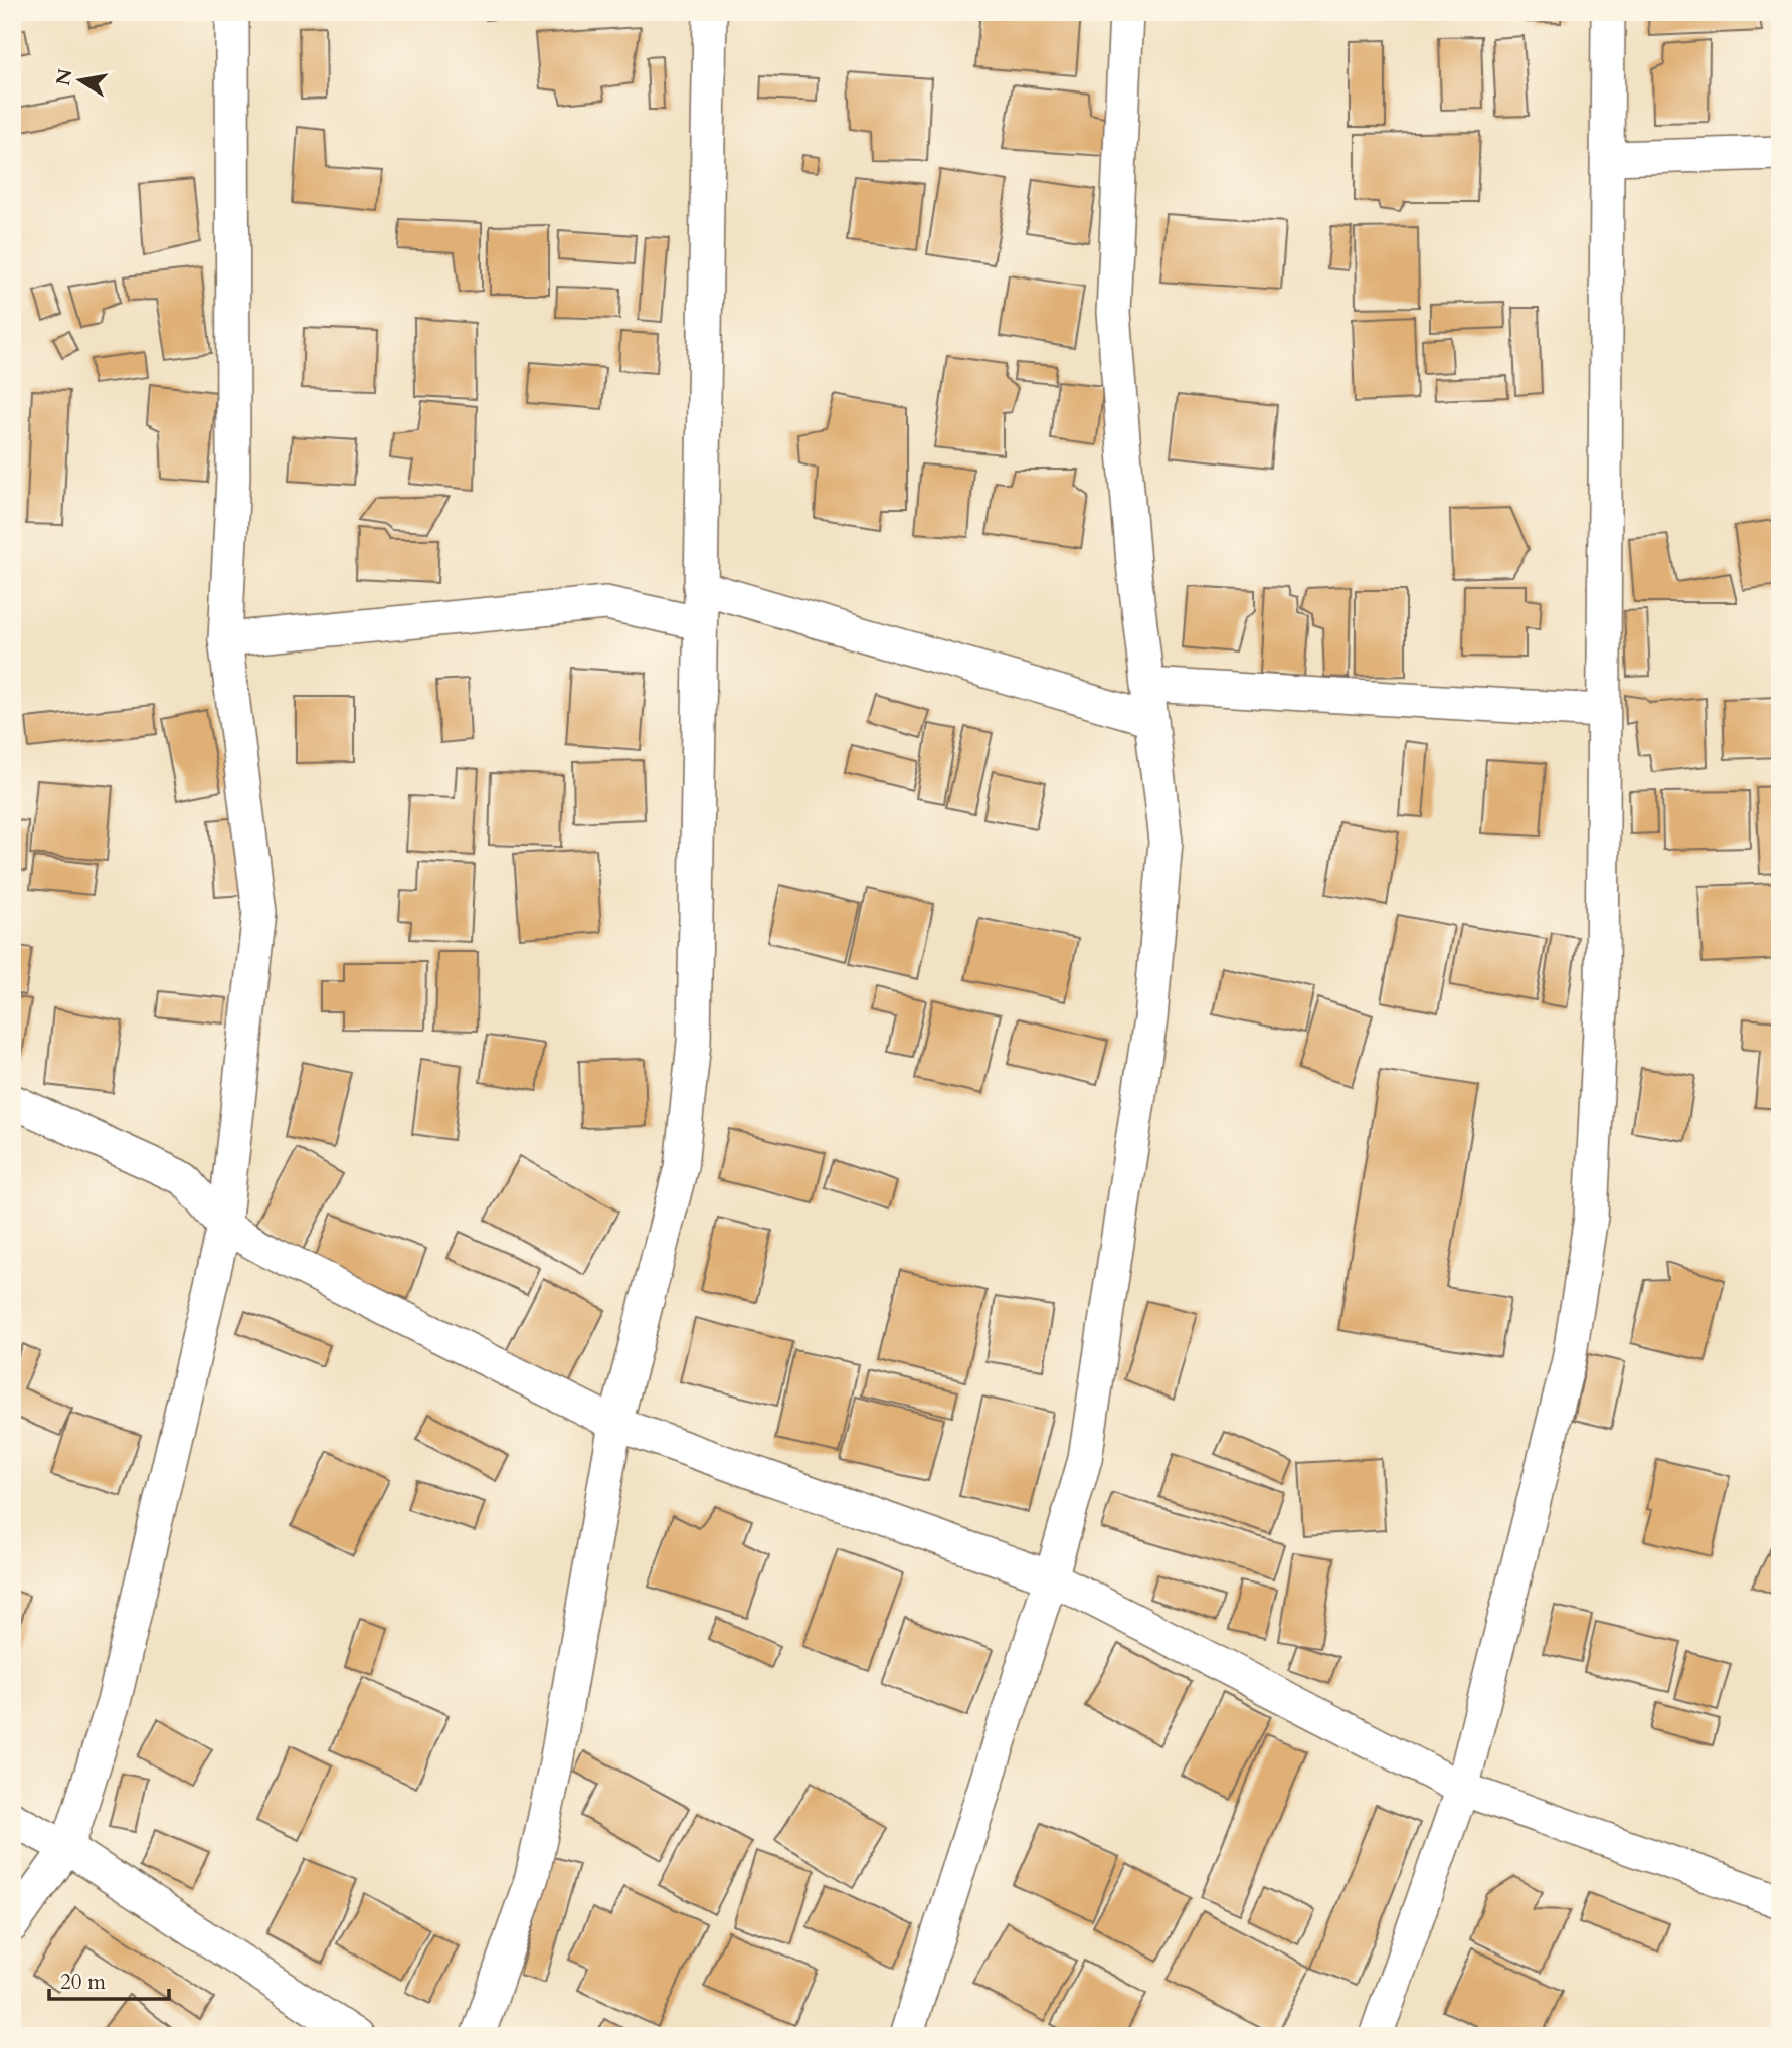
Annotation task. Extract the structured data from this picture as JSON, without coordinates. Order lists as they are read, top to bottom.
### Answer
{
  "scale_bar": "20 m",
  "north": "left"
}
